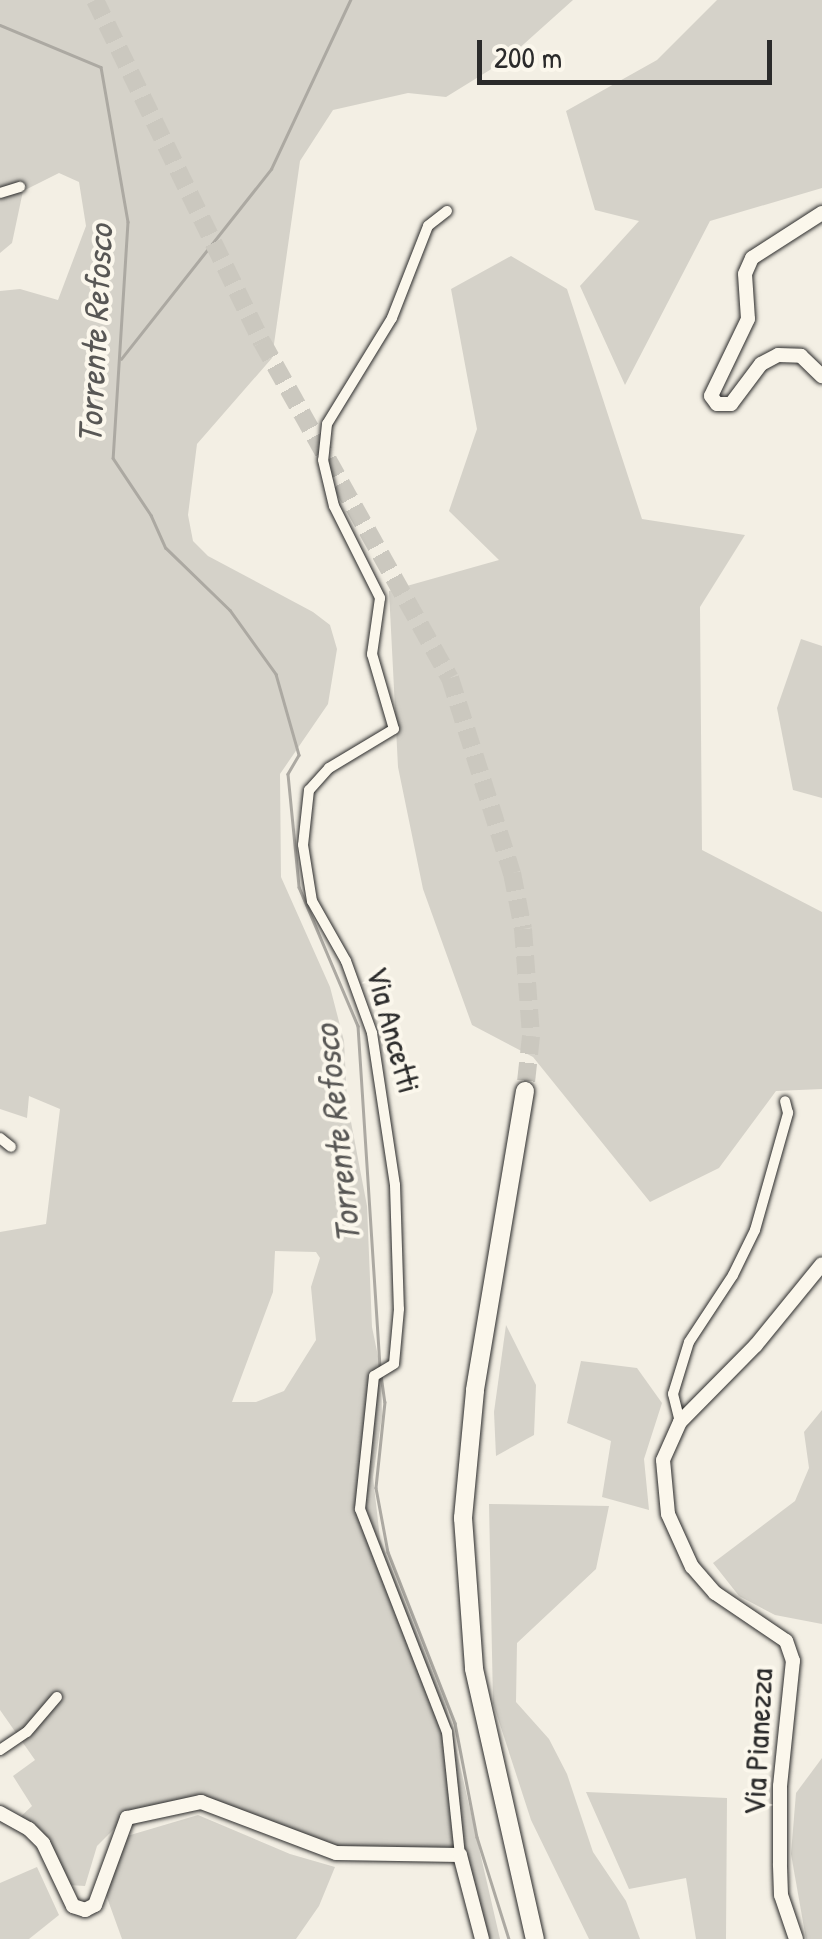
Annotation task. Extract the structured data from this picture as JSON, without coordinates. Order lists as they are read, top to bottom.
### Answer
{
  "streets": {
    "street": ["Via Ancetti", "Via Pianezza"]
  },
  "water": ["Torrente Refosco"],
  "scale_bar": "200 m"
}
